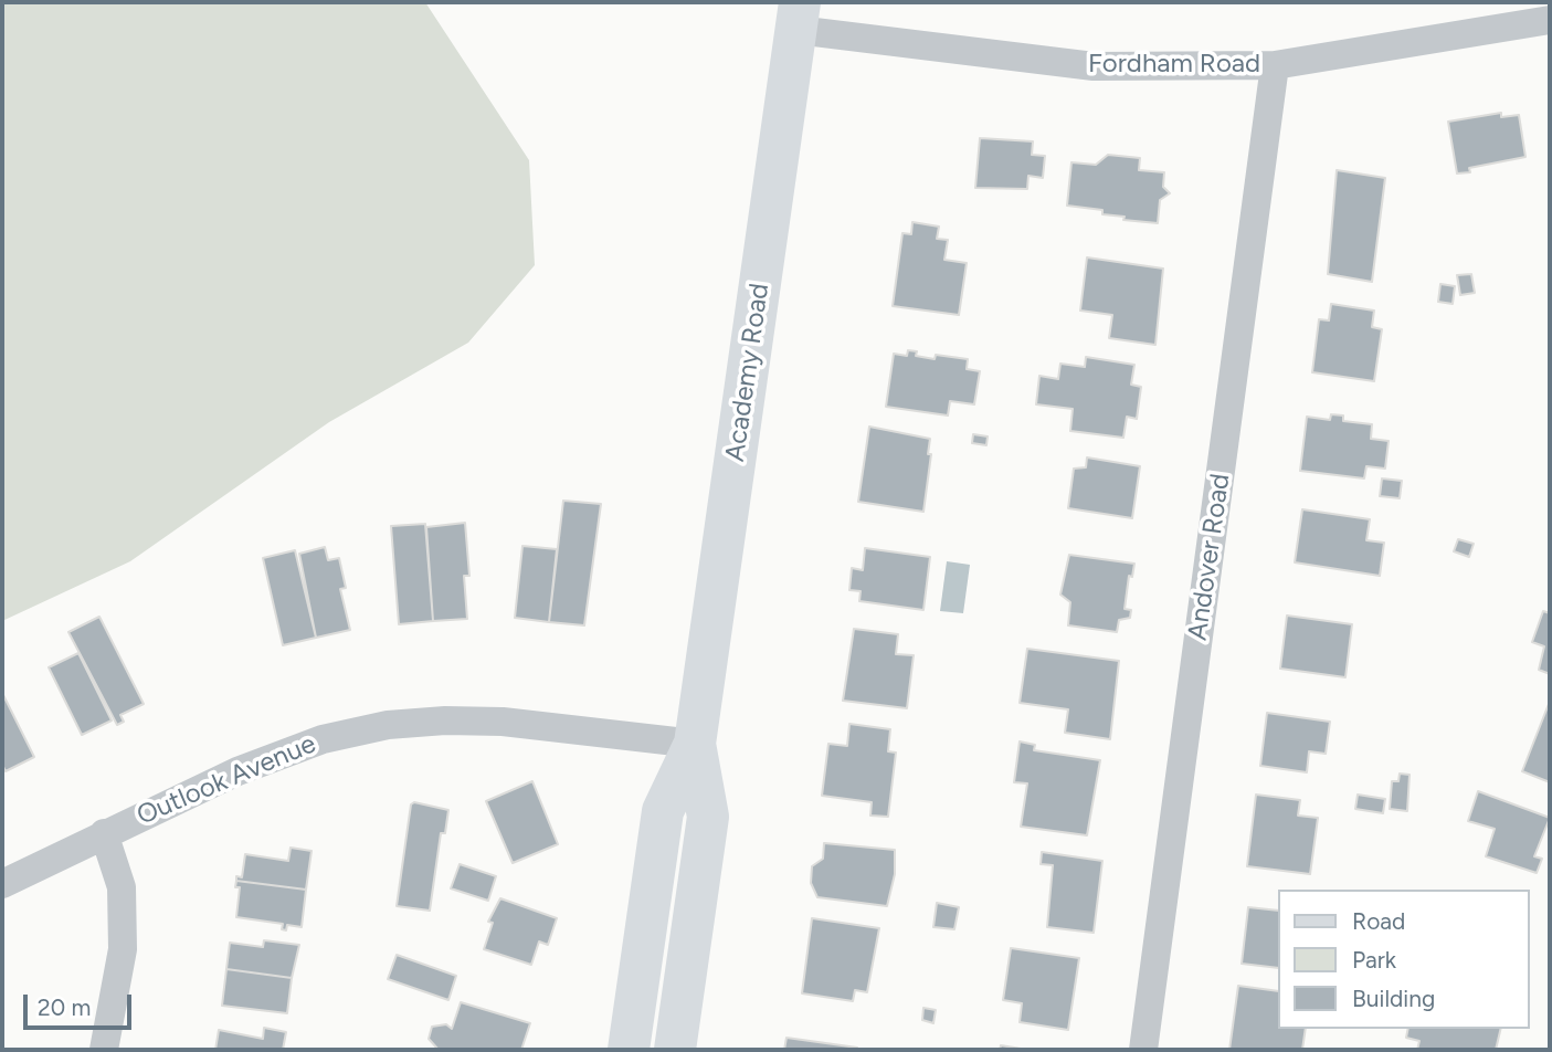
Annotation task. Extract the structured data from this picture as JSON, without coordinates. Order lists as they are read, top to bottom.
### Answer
{
  "streets": {
    "main road": ["Academy Road"],
    "street": ["Fordham Road", "Andover Road", "Outlook Avenue"]
  },
  "crossings": [
    ["Fordham Road", "Academy Road"],
    ["Fordham Road", "Andover Road"],
    ["Academy Road", "Outlook Avenue"]
  ],
  "legend": ["Road", "Park", "Building"],
  "scale_bar": "20 m"
}
